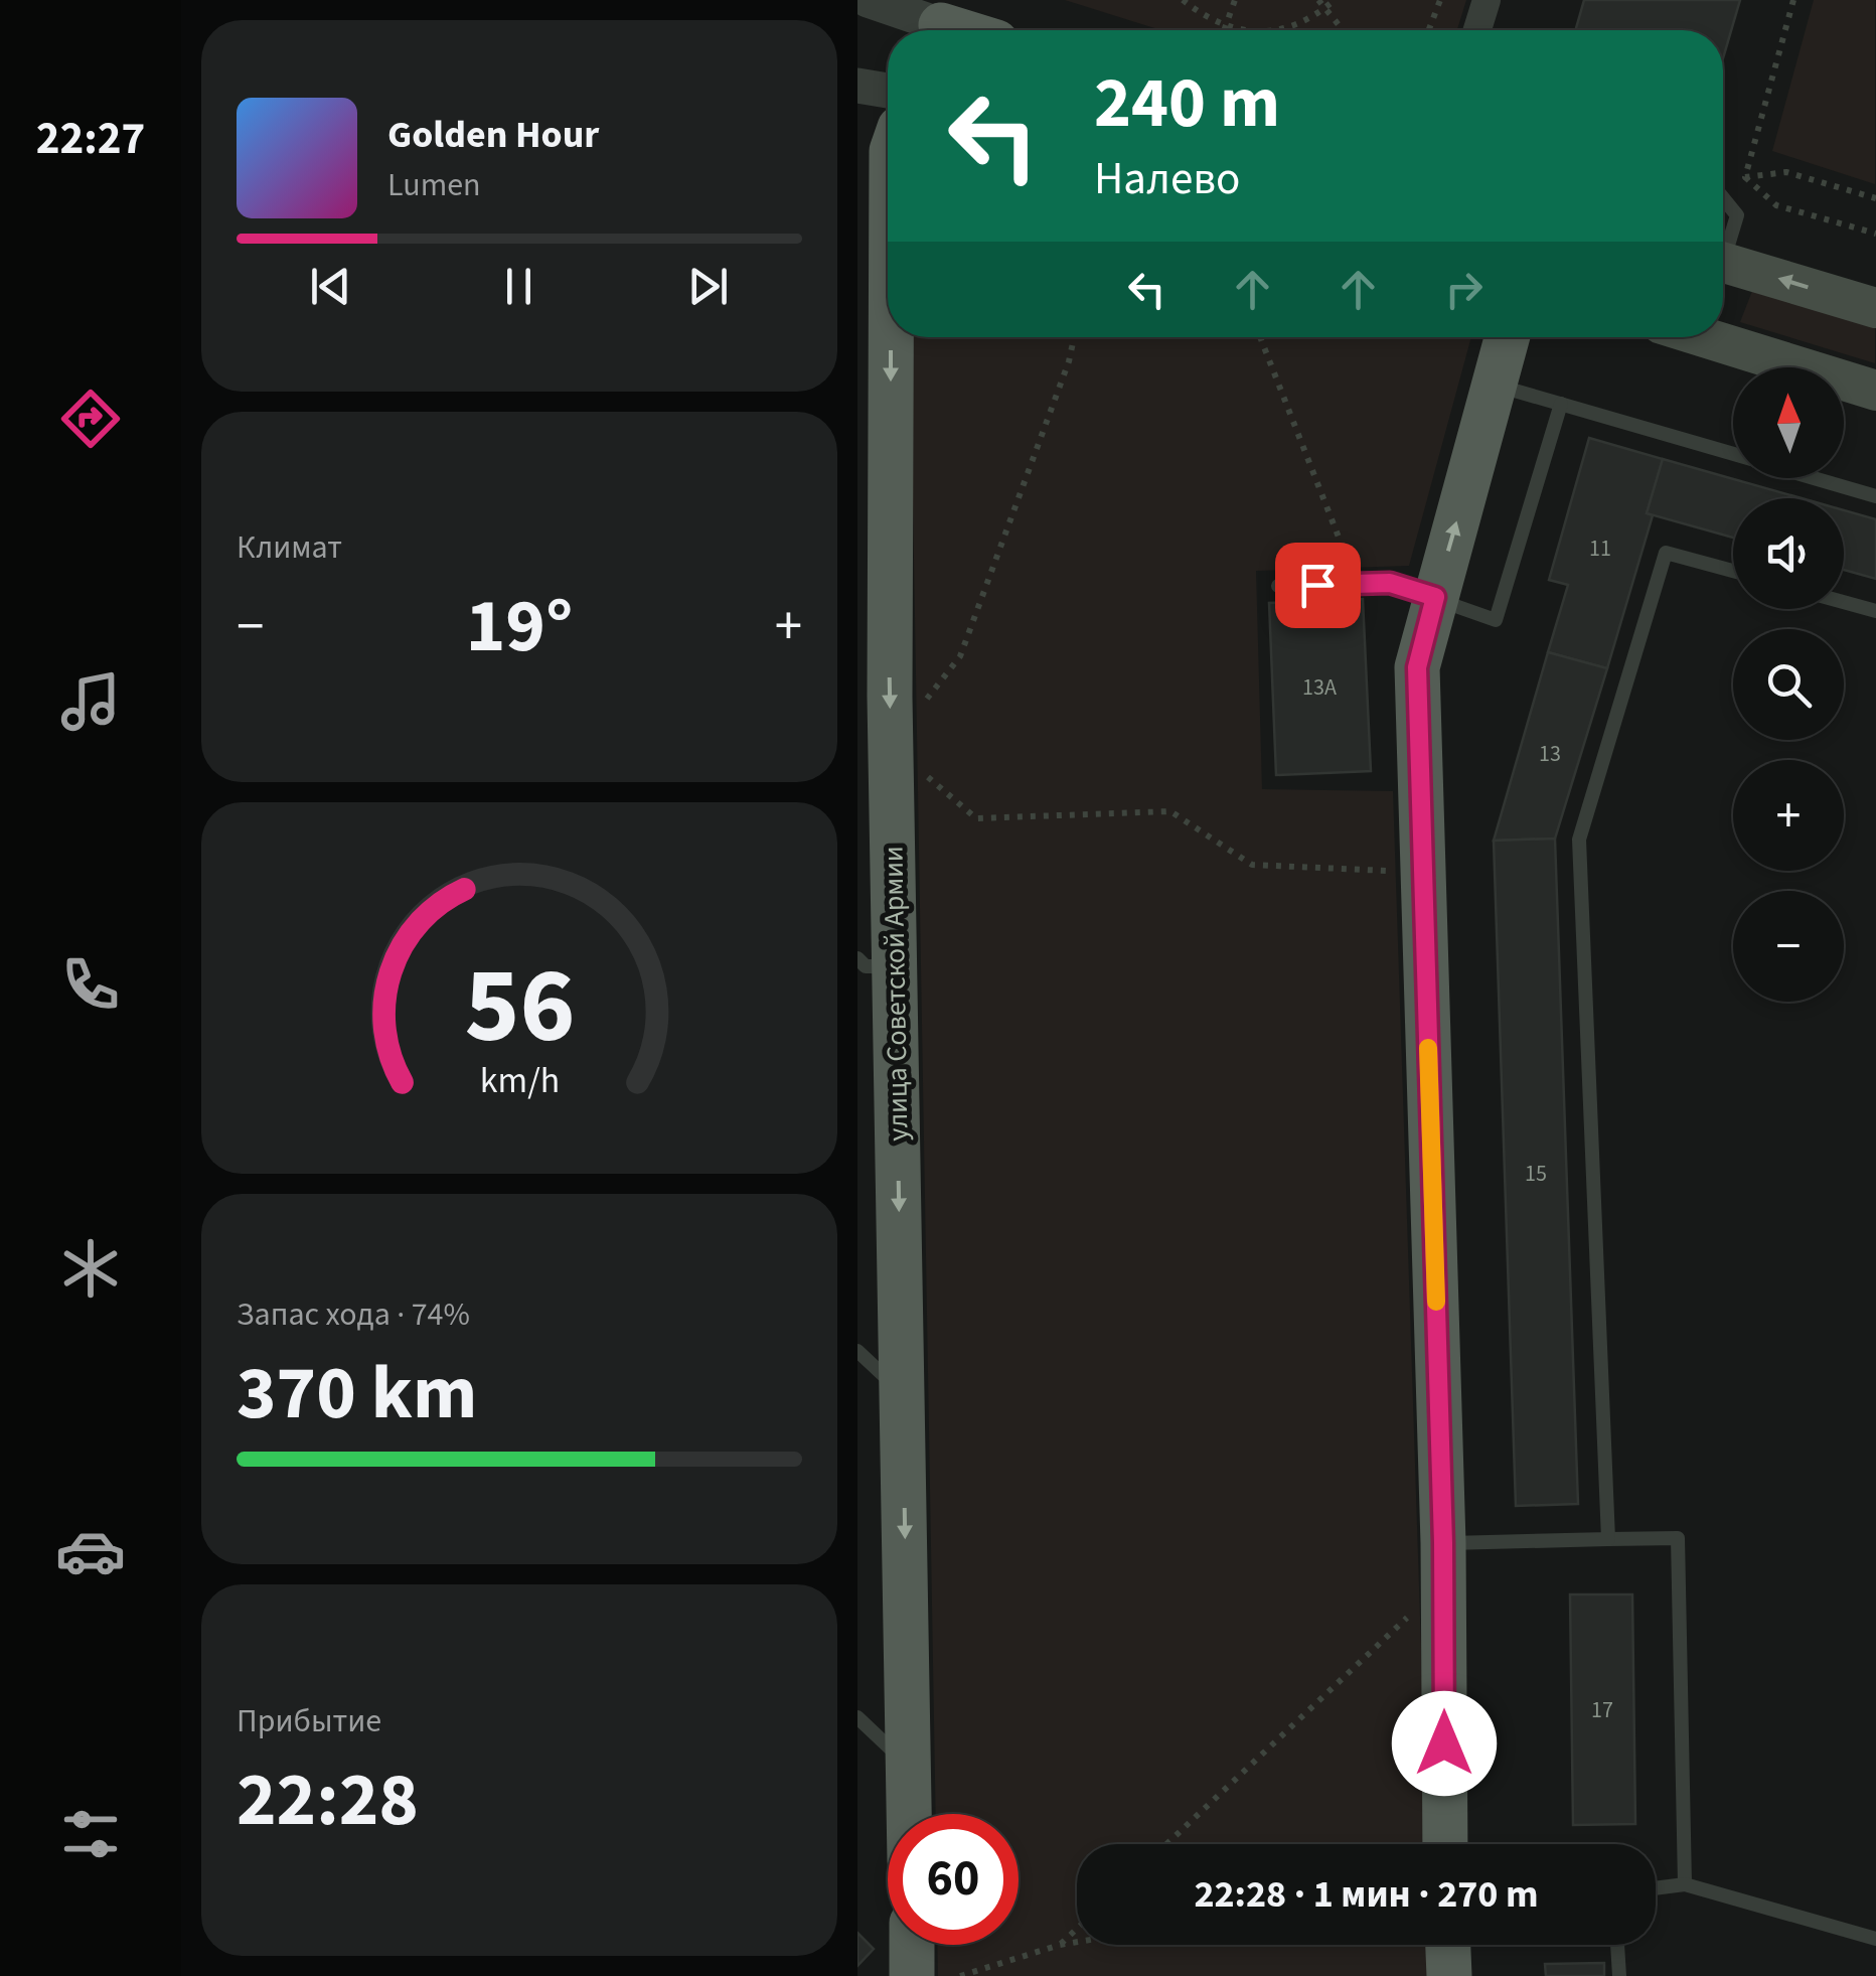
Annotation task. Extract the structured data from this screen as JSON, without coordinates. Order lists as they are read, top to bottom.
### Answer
{
  "streets": {
    "main road": ["улица Советской Армии"]
  },
  "one_way": ["улица Советской Армии"],
  "house_numbers": [
    "11",
    "13А",
    "13",
    "15",
    "17"
  ],
  "north": "top",
  "page": {
    "tabs": "22:27",
    "turn": ["240 m", "Налево"],
    "song": ["Golden Hour", "Lumen"],
    "map_buttons": ["+", "−"],
    "tile": [
      "Климат",
      ["Запас хода · 74%", "370 km"],
      ["Прибытие", "22:28"]
    ],
    "heat": ["−", "19°", "+"],
    "limit": "60",
    "trip": "22:28 · 1 мин · 270 m",
    "gauge": ["56", "km/h"]
  }
}
